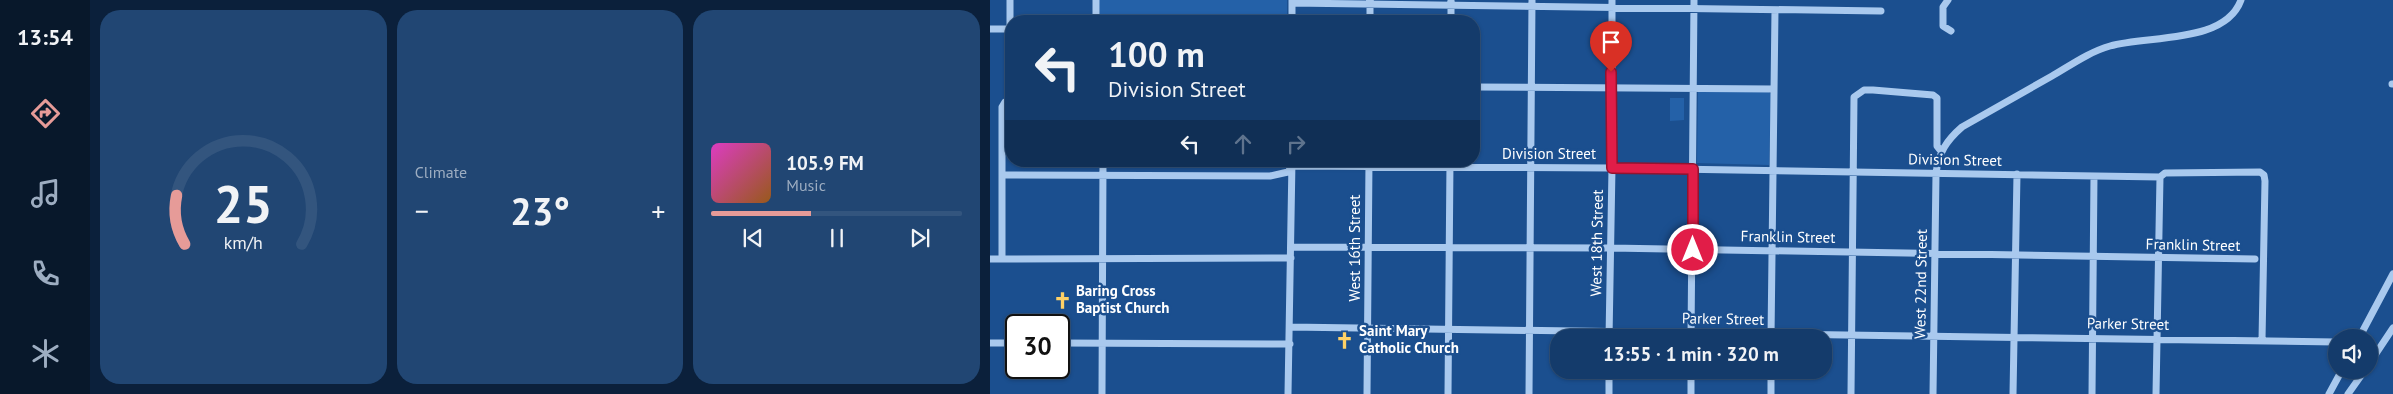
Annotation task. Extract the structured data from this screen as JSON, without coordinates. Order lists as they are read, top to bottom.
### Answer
{
  "streets": {
    "street": [
      "Division Street",
      "Franklin Street",
      "West 18th Street",
      "West 16th Street",
      "West 22nd Street",
      "Parker Street"
    ]
  },
  "crossings": [
    ["Division Street", "West 18th Street"],
    ["Division Street", "West 22nd Street"],
    ["Division Street", "Parker Street"],
    ["Franklin Street", "West 18th Street"],
    ["Franklin Street", "West 16th Street"],
    ["Franklin Street", "West 22nd Street"],
    ["West 16th Street", "Parker Street"],
    ["West 22nd Street", "Parker Street"]
  ],
  "places": {
    "church": ["Baring Cross Baptist Church", "Saint Mary Catholic Church"]
  },
  "page": {
    "tabs": "13:54",
    "tile": "Climate",
    "turn": ["100 m", "Division Street"],
    "song": ["105.9 FM", "Music"],
    "heat": ["−", "23°", "+"],
    "limit": "30",
    "trip": "13:55 · 1 min · 320 m",
    "gauge": ["25", "km/h"]
  }
}
